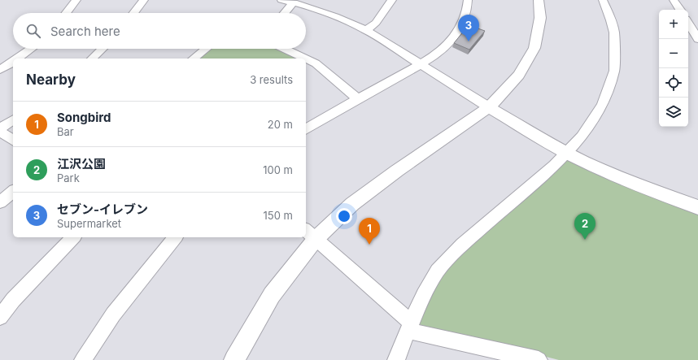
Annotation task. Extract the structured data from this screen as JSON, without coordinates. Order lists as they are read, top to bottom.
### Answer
{
  "page": {
    "map_buttons": ["+", "−"],
    "search": "Search here",
    "pins": ["3", "2", "1"],
    "heading": ["Nearby", "3 results"],
    "list": [
      {
        "mark": "1",
        "name": "Songbird",
        "note": "Bar",
        "value": "20 m"
      },
      {
        "mark": "2",
        "name": "江沢公園",
        "note": "Park",
        "value": "100 m"
      },
      {
        "mark": "3",
        "name": "セブン-イレブン",
        "note": "Supermarket",
        "value": "150 m"
      }
    ]
  }
}
